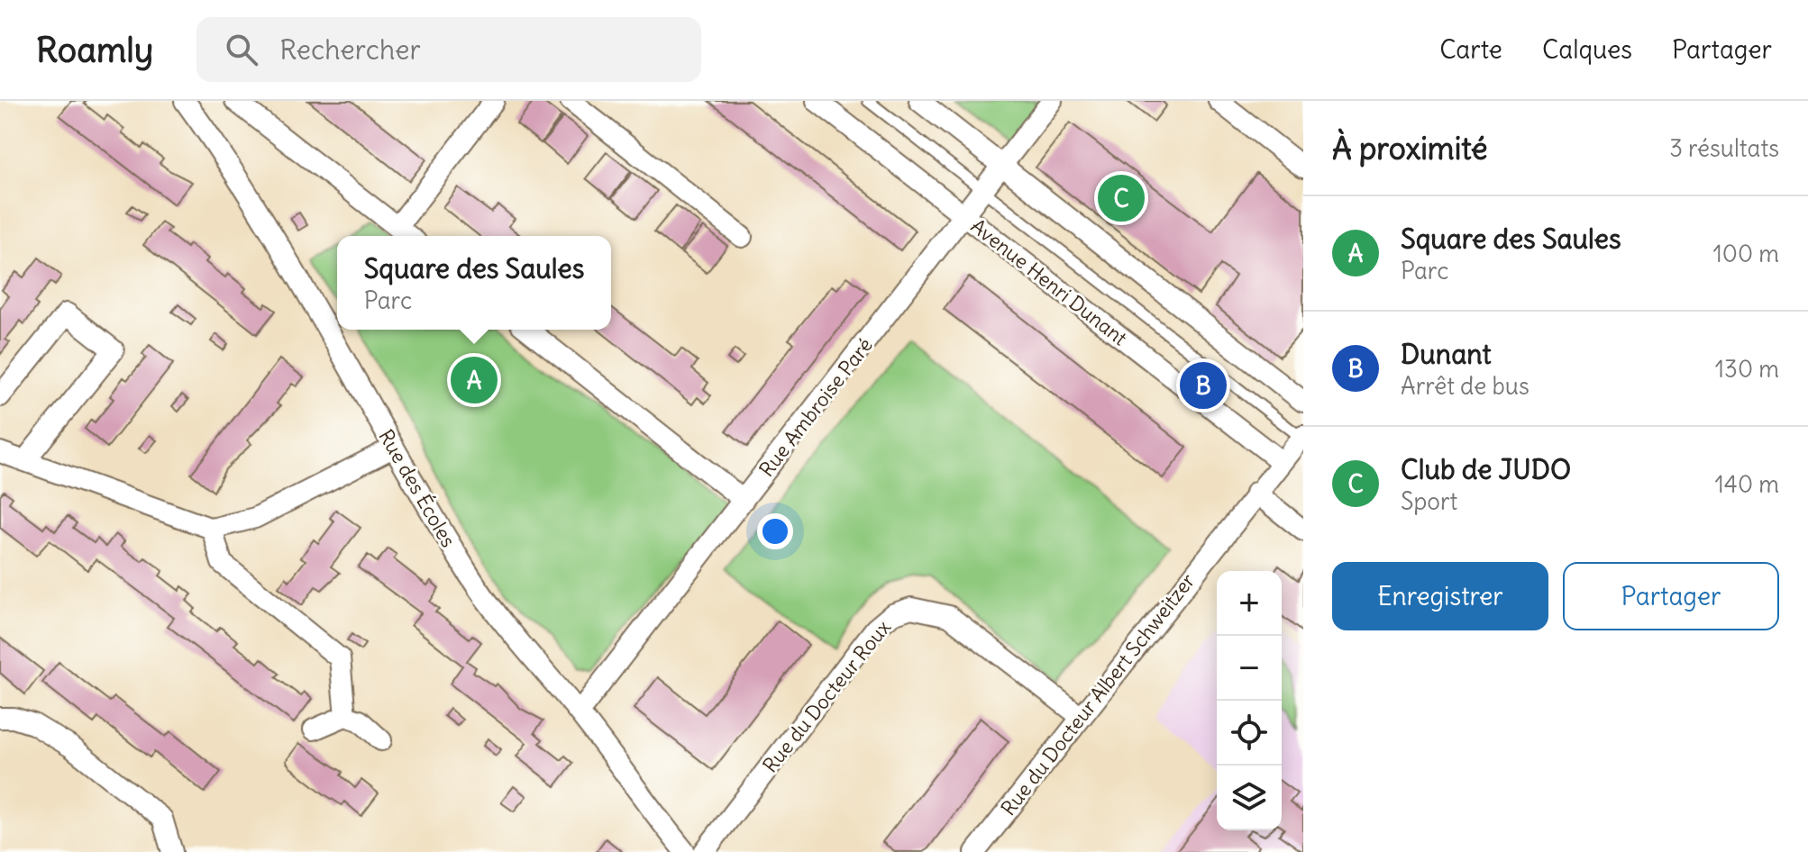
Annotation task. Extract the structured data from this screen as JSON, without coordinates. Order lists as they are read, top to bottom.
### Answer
{
  "streets": {
    "street": [
      "Avenue Henri Dunant",
      "Rue Ambroise Paré",
      "Rue des Écoles",
      "Rue du Docteur Albert Schweitzer",
      "Rue du Docteur Roux"
    ]
  },
  "crossings": [
    ["Avenue Henri Dunant", "Rue Ambroise Paré"],
    ["Avenue Henri Dunant", "Rue du Docteur Albert Schweitzer"],
    ["Rue Ambroise Paré", "Rue des Écoles"],
    ["Rue du Docteur Albert Schweitzer", "Rue du Docteur Roux"]
  ],
  "page": {
    "header": "Roamly",
    "search": "Rechercher",
    "nav": ["Carte", "Calques", "Partager"],
    "heading": ["À proximité", "3 résultats"],
    "pins": ["C", "A", "B"],
    "list": [
      {
        "mark": "A",
        "name": "Square des Saules",
        "note": "Parc",
        "value": "100 m"
      },
      {
        "mark": "B",
        "name": "Dunant",
        "note": "Arrêt de bus",
        "value": "130 m"
      },
      {
        "mark": "C",
        "name": "Club de JUDO",
        "note": "Sport",
        "value": "140 m"
      }
    ],
    "popup": ["Square des Saules", "Parc"],
    "buttons": ["Enregistrer", "Partager"],
    "map_buttons": ["+", "−"]
  }
}
